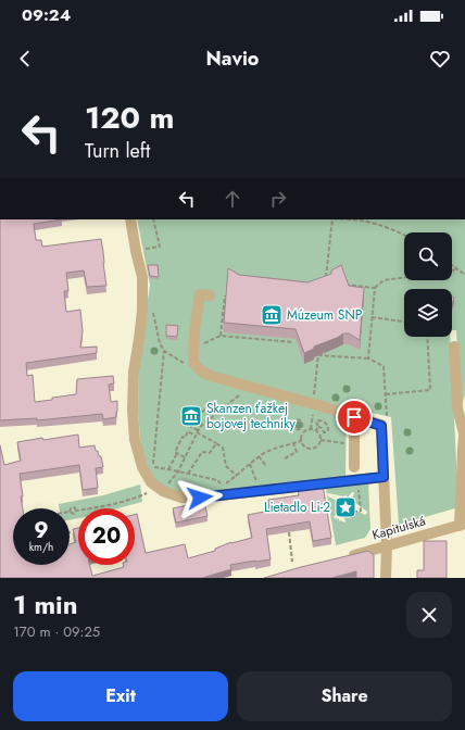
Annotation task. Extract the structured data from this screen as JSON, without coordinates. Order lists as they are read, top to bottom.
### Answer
{
  "streets": {
    "street": ["Kapitulská"]
  },
  "places": {
    "museum": ["Múzeum SNP", "Skanzen ťažkej bojovej techniky"],
    "place": ["Lietadlo Li-2"]
  },
  "page": {
    "status": "09:24",
    "header": "Navio",
    "turn": ["120 m", "Turn left"],
    "speed": "9 km/h",
    "limit": "20",
    "heading": ["1 min", "170 m · 09:25"],
    "buttons": ["Exit", "Share"]
  }
}
